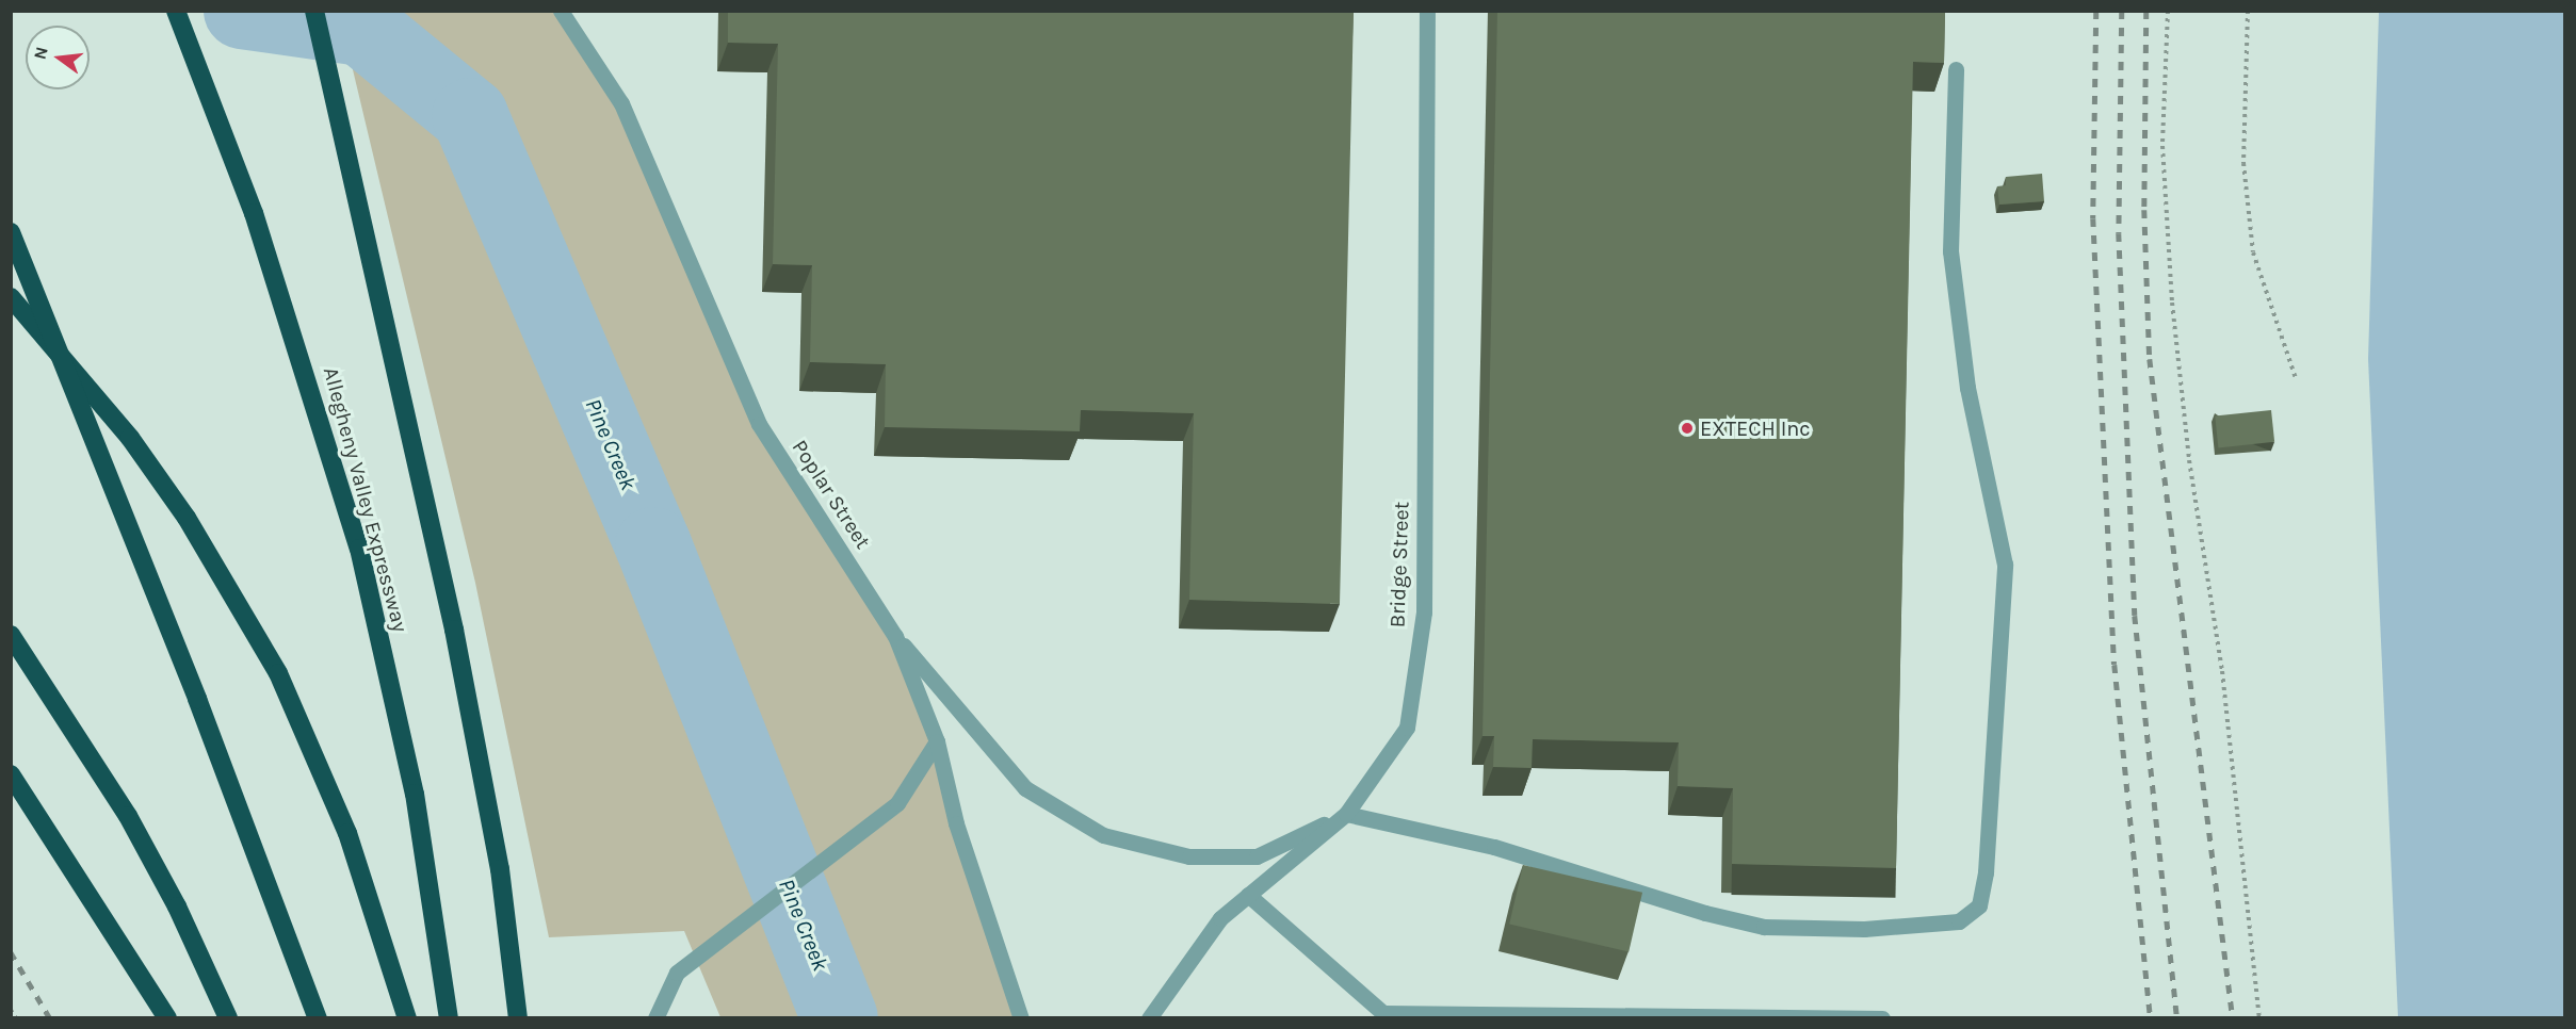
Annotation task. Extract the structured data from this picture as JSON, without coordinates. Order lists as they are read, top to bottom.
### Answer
{
  "streets": {
    "highway": ["Allegheny Valley Expressway"],
    "street": ["Poplar Street", "Bridge Street"]
  },
  "water": ["Pine Creek"],
  "places": ["EXTECH Inc"],
  "north": "left"
}
